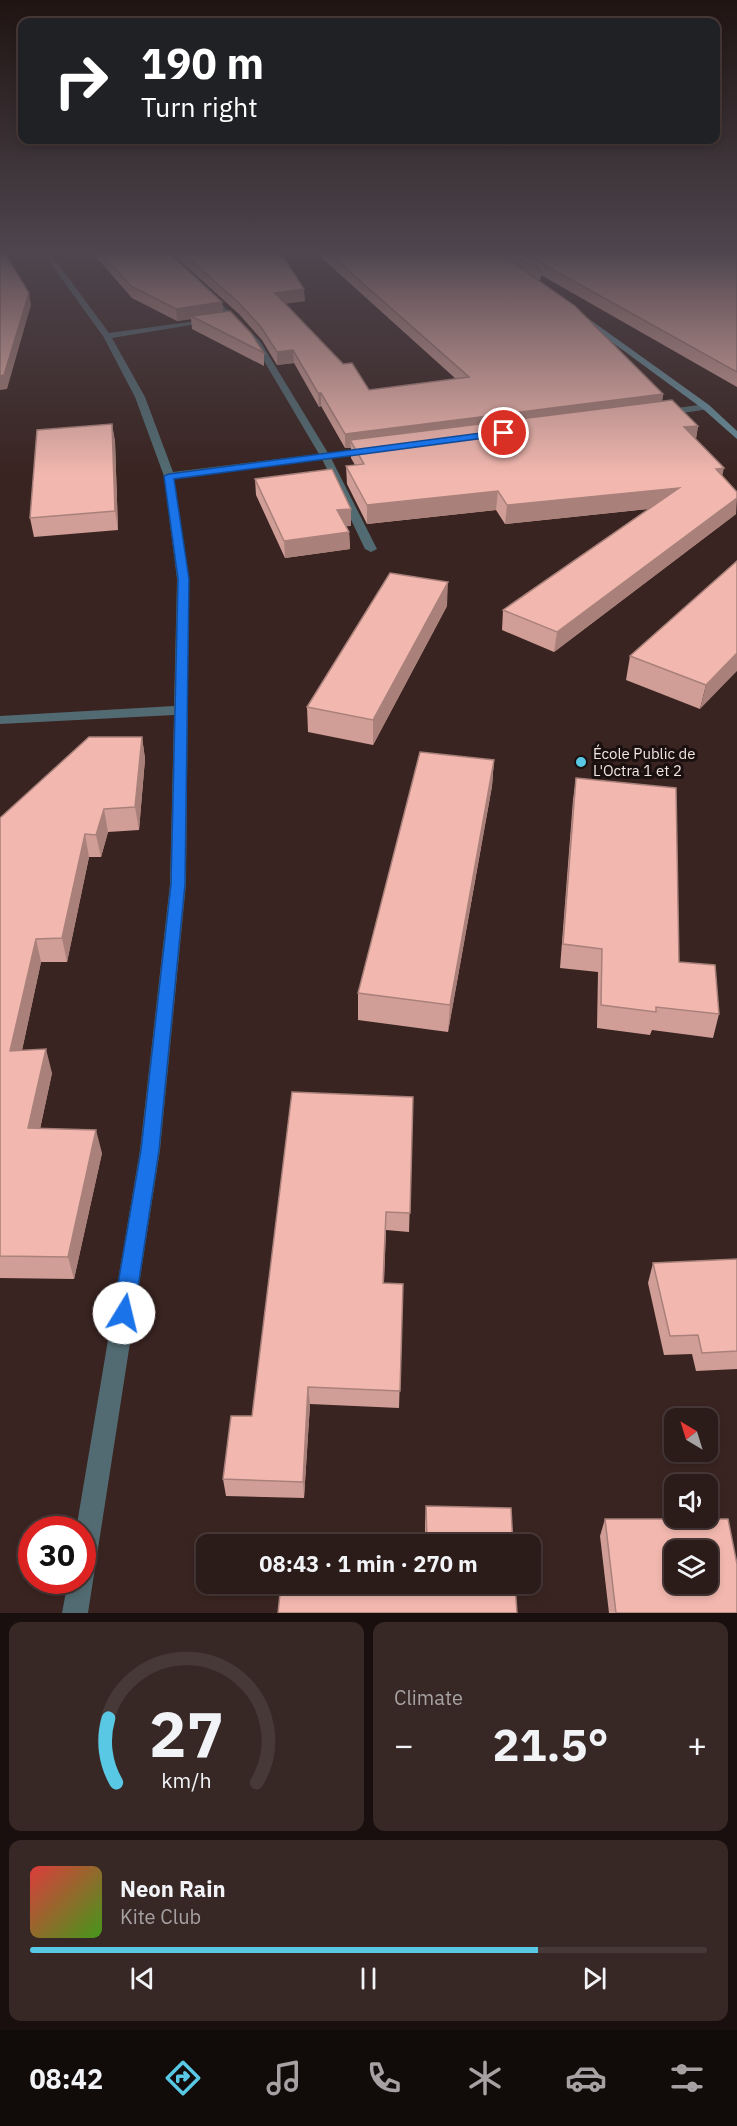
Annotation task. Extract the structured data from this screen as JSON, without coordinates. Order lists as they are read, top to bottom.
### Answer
{
  "places": ["École Public de L'Octra 1 et 2"],
  "north": "top left",
  "page": {
    "turn": ["190 m", "Turn right"],
    "limit": "30",
    "trip": "08:43 · 1 min · 270 m",
    "tile": "Climate",
    "heat": ["−", "21.5°", "+"],
    "song": ["Neon Rain", "Kite Club"],
    "tabs": "08:42",
    "gauge": ["27", "km/h"]
  }
}
